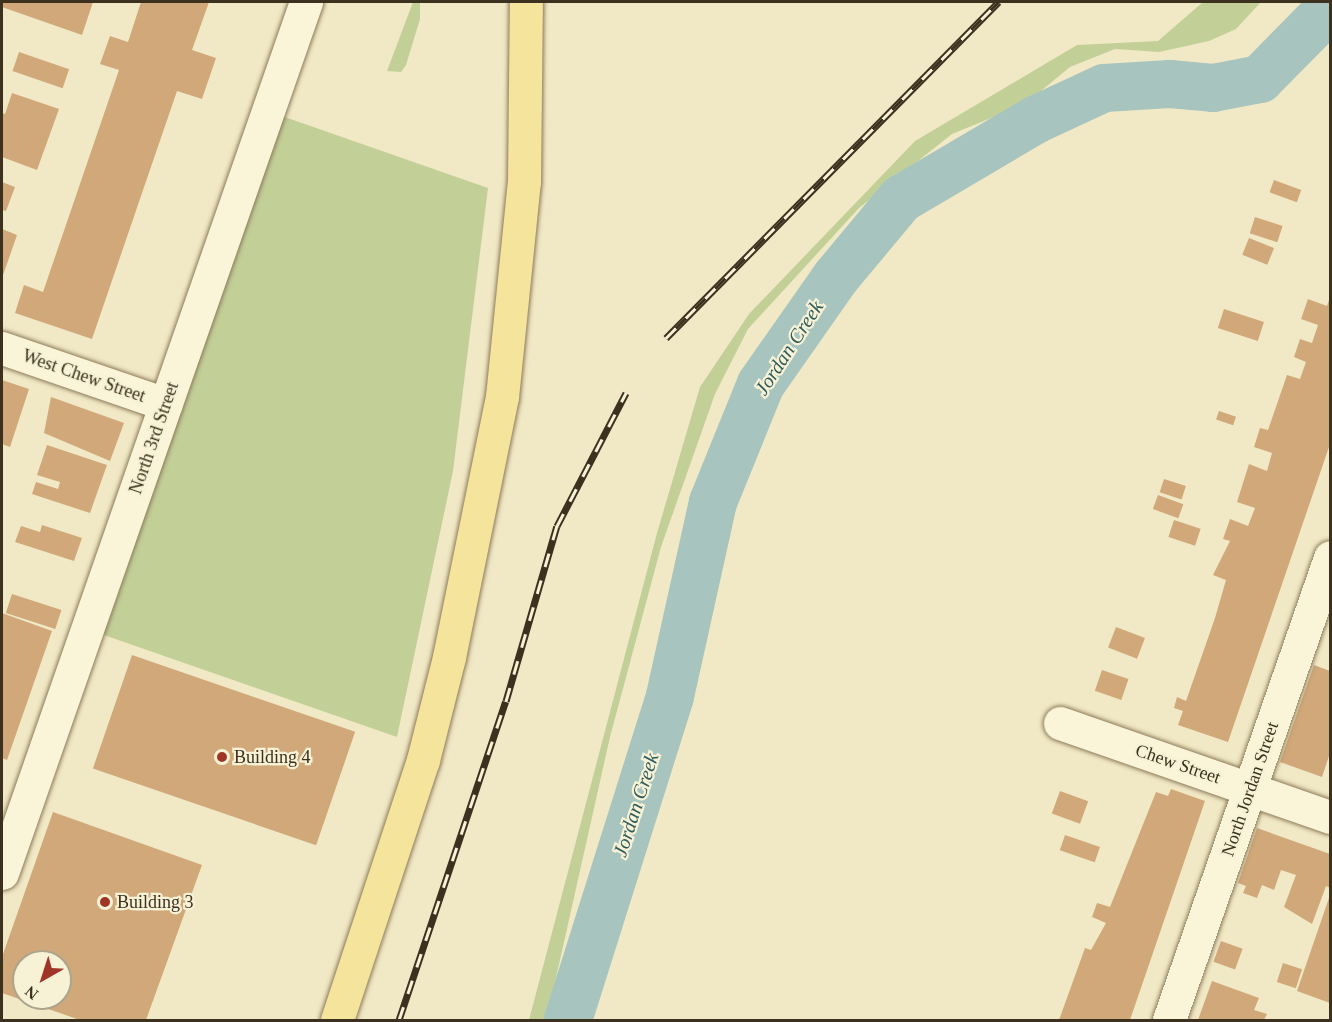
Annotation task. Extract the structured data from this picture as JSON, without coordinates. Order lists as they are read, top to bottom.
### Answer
{
  "streets": {
    "street": [
      "West Chew Street",
      "North 3rd Street",
      "Chew Street",
      "North Jordan Street"
    ]
  },
  "crossings": [
    ["West Chew Street", "North 3rd Street"],
    ["Chew Street", "North Jordan Street"]
  ],
  "water": ["Jordan Creek"],
  "places": ["Building 4", "Building 3"],
  "north": "bottom left"
}
